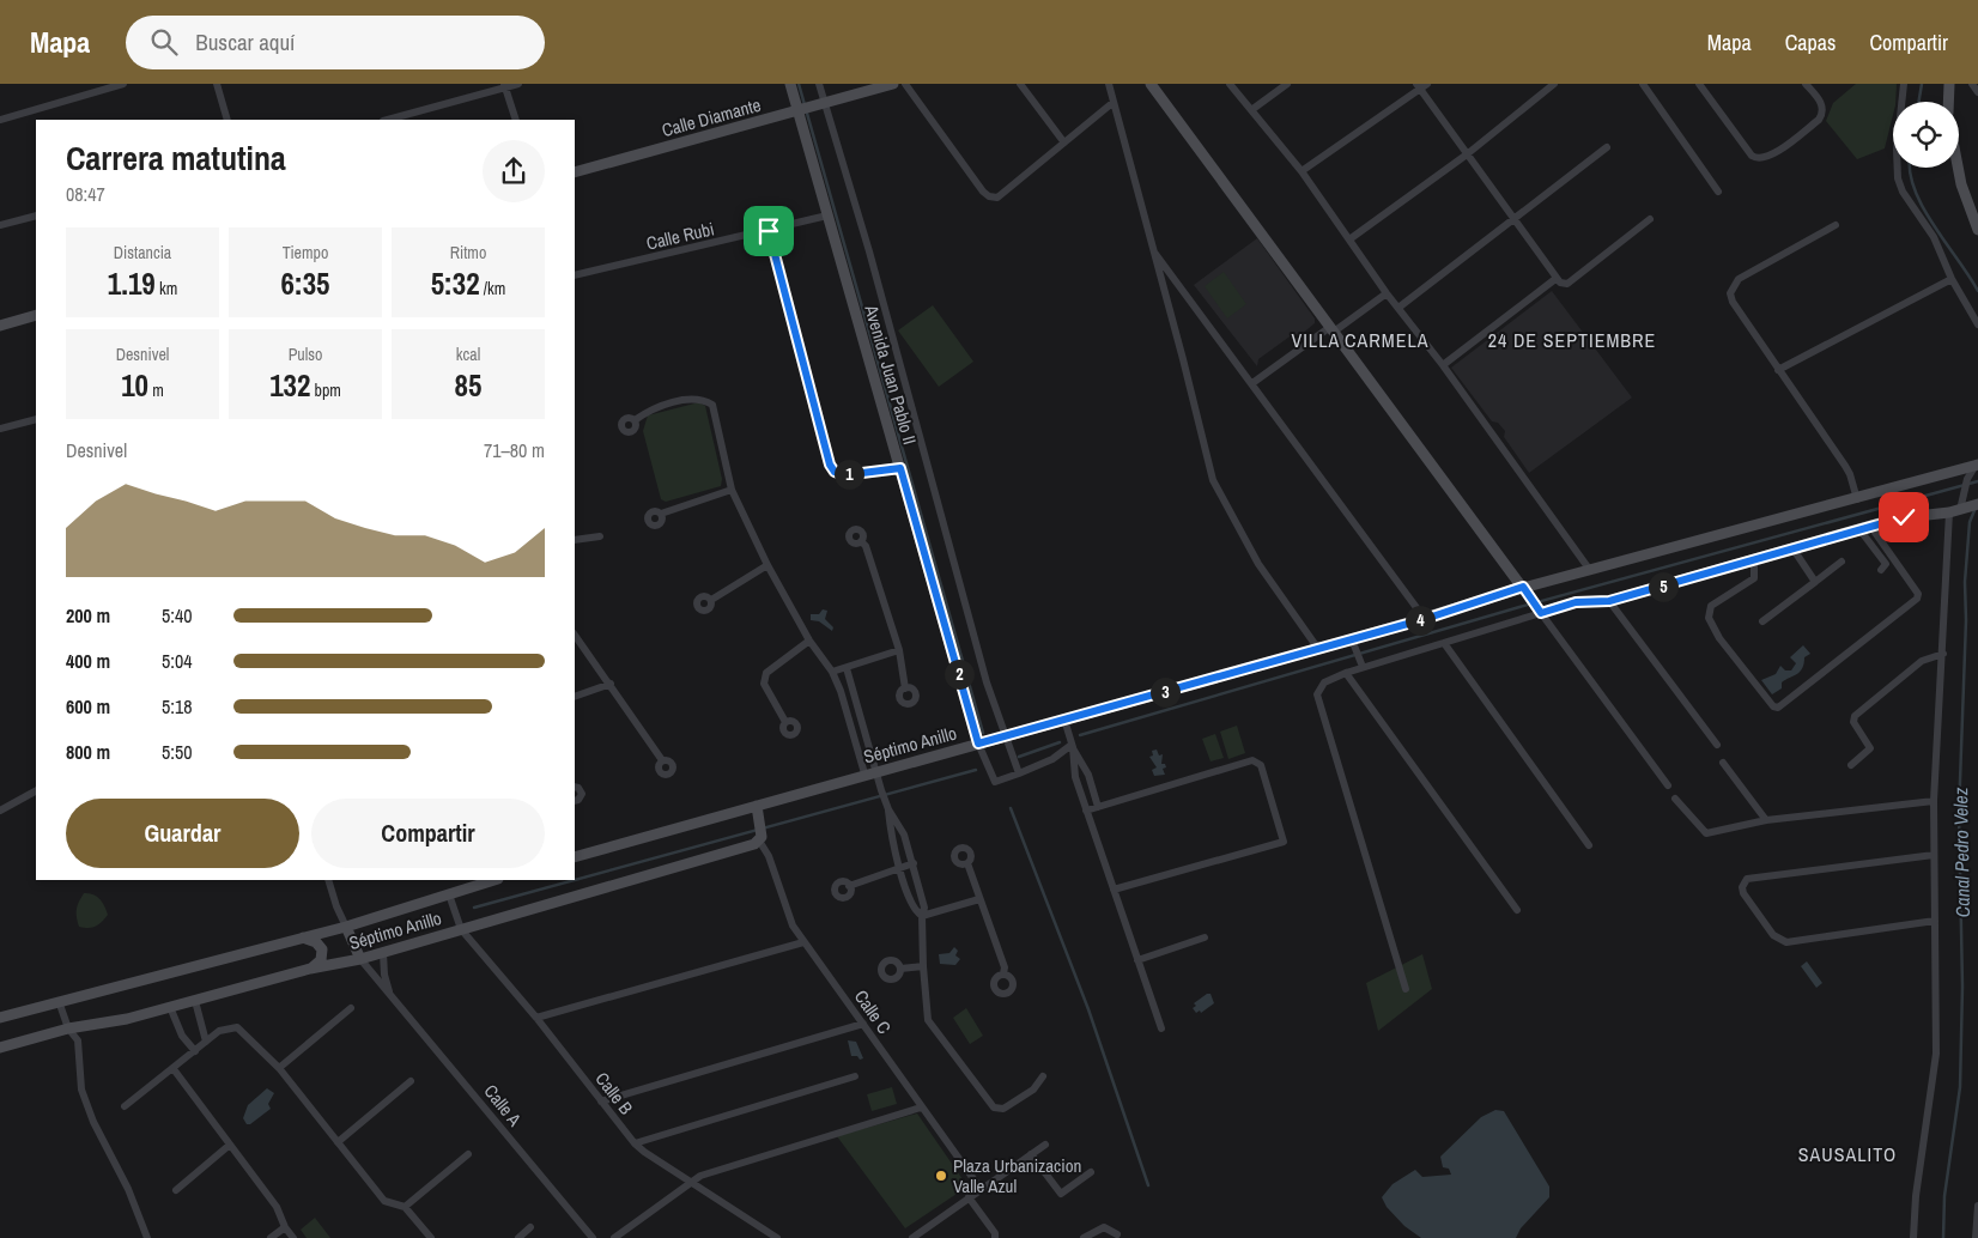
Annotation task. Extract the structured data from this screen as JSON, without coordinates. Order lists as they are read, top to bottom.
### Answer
{
  "streets": {
    "street": [
      "Calle Diamante",
      "Calle Rubi",
      "Avenida Juan Pablo II",
      "Séptimo Anillo",
      "Calle C",
      "Calle B",
      "Calle A"
    ]
  },
  "crossings": [
    ["Calle Diamante", "Avenida Juan Pablo II"],
    ["Calle Rubi", "Avenida Juan Pablo II"],
    ["Avenida Juan Pablo II", "Séptimo Anillo"],
    ["Séptimo Anillo", "Calle C"],
    ["Séptimo Anillo", "Calle B"],
    ["Séptimo Anillo", "Calle A"]
  ],
  "districts": ["VILLA CARMELA", "24 DE SEPTIEMBRE", "SAUSALITO"],
  "water": ["Canal Pedro Velez"],
  "places": ["Plaza Urbanizacion Valle Azul"],
  "page": {
    "header": "Mapa",
    "search": "Buscar aquí",
    "nav": ["Mapa", "Capas", "Compartir"],
    "heading": ["Carrera matutina", "08:47"],
    "stats": [
      ["Distancia", "1.19 km"],
      ["Tiempo", "6:35"],
      ["Ritmo", "5:32 /km"],
      ["Desnivel", "10 m"],
      ["Pulso", "132 bpm"],
      ["kcal", "85"]
    ],
    "chart": ["Desnivel", "71–80 m"],
    "pins": [
      "1",
      "5",
      "4",
      "2",
      "3"
    ],
    "list": [
      {
        "name": "200 m",
        "note": "5:40"
      },
      {
        "name": "400 m",
        "note": "5:04"
      },
      {
        "name": "600 m",
        "note": "5:18"
      },
      {
        "name": "800 m",
        "note": "5:50"
      }
    ],
    "buttons": ["Guardar", "Compartir"]
  }
}
